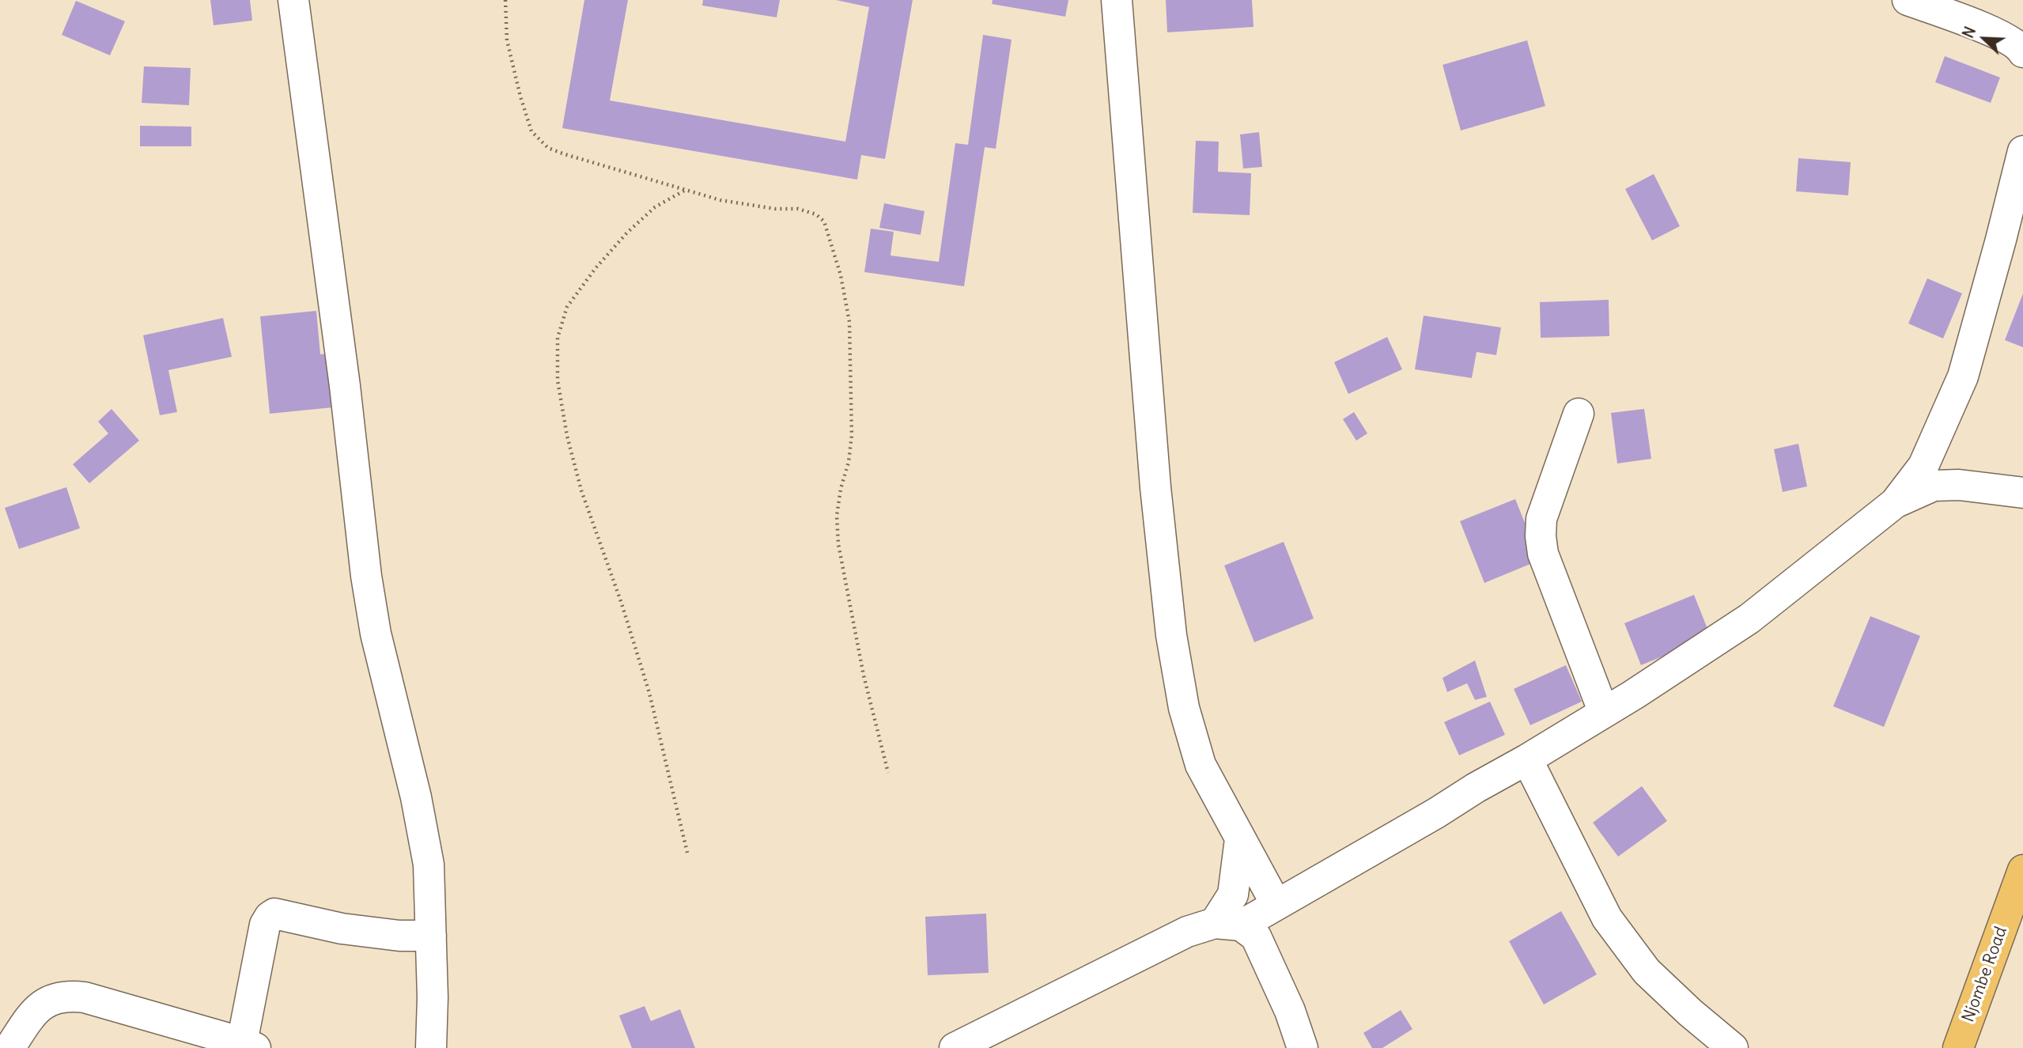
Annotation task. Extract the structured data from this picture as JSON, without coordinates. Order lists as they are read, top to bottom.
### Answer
{
  "streets": {
    "highway": ["Njombe Road"]
  },
  "north": "top left"
}
